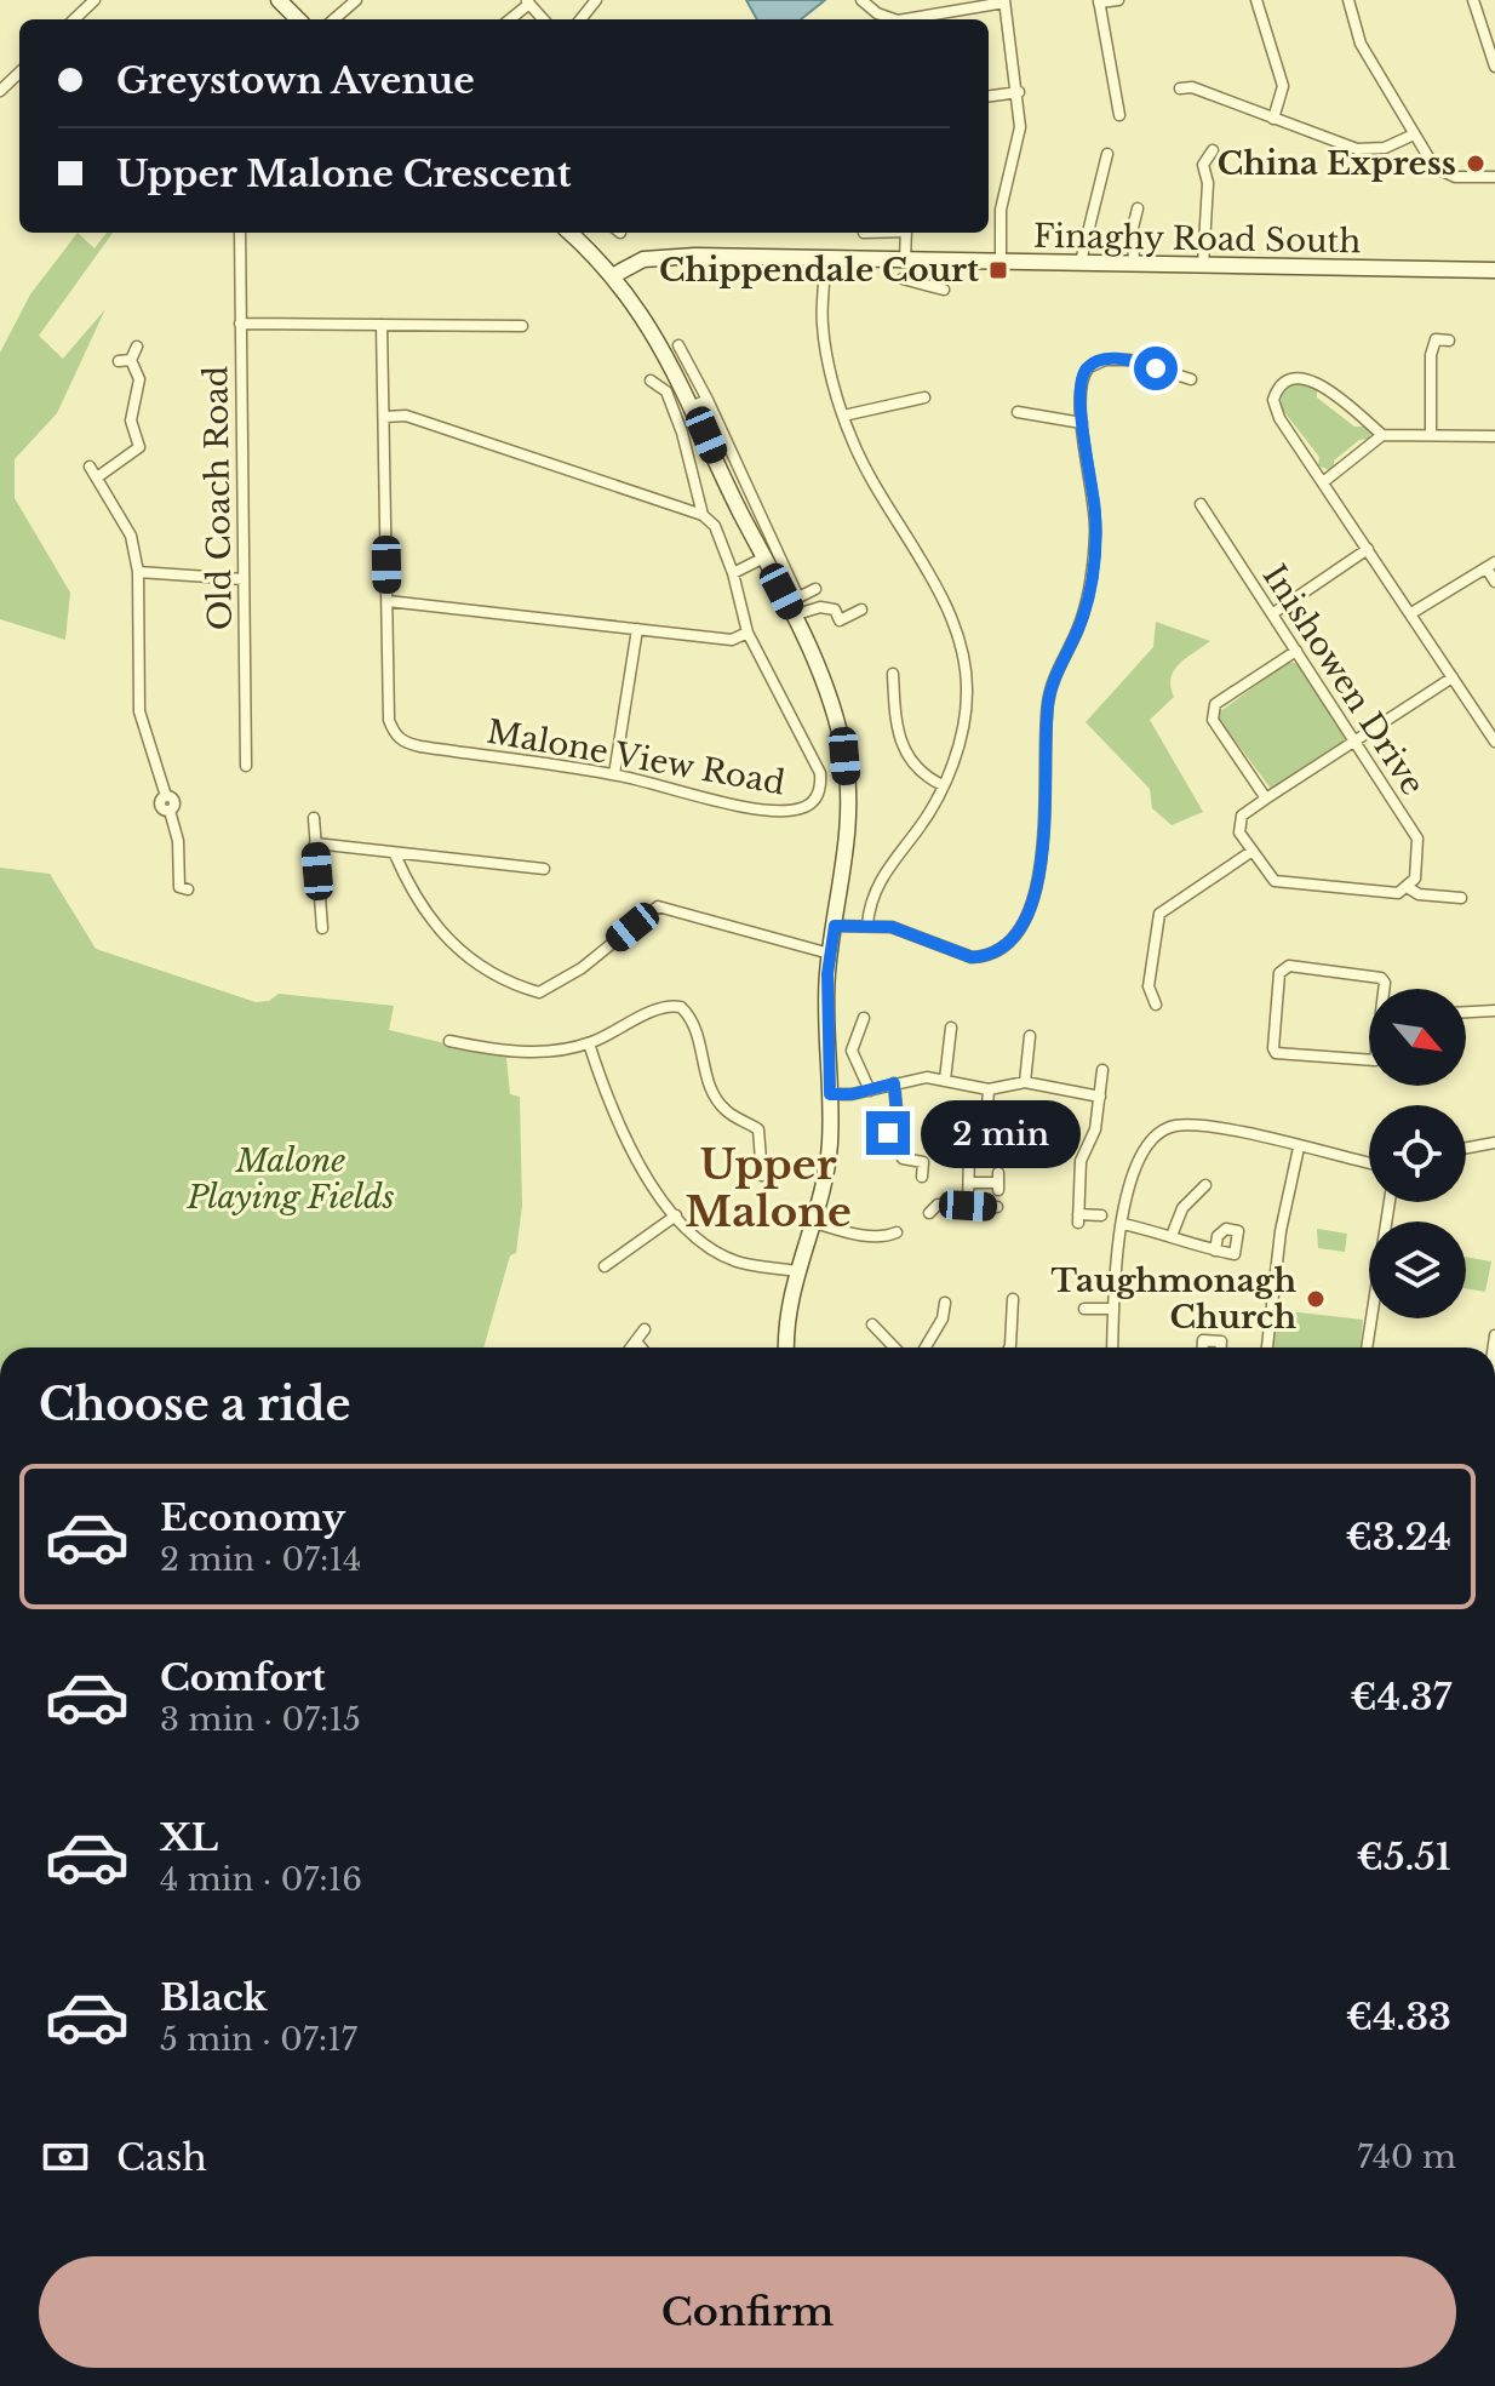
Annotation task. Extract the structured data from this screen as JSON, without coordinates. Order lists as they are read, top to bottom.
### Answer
{
  "streets": {
    "main road": ["Finaghy Road South"],
    "street": ["Old Coach Road", "Inishowen Drive", "Malone View Road"]
  },
  "districts": ["Upper Malone"],
  "parks": ["Malone Playing Fields"],
  "places": {
    "other": ["China Express", "Taughmonagh Church"],
    "transit": ["Chippendale Court"]
  },
  "north": "bottom right",
  "page": {
    "banner": ["Greystown Avenue", "Upper Malone Crescent"],
    "bubble": "2 min",
    "heading": "Choose a ride",
    "list": [
      {
        "name": "Economy",
        "note": "2 min · 07:14",
        "value": "€3.24"
      },
      {
        "name": "Comfort",
        "note": "3 min · 07:15",
        "value": "€4.37"
      },
      {
        "name": "XL",
        "note": "4 min · 07:16",
        "value": "€5.51"
      },
      {
        "name": "Black",
        "note": "5 min · 07:17",
        "value": "€4.33"
      }
    ],
    "pay": ["Cash", "740 m"],
    "buttons": "Confirm"
  }
}
